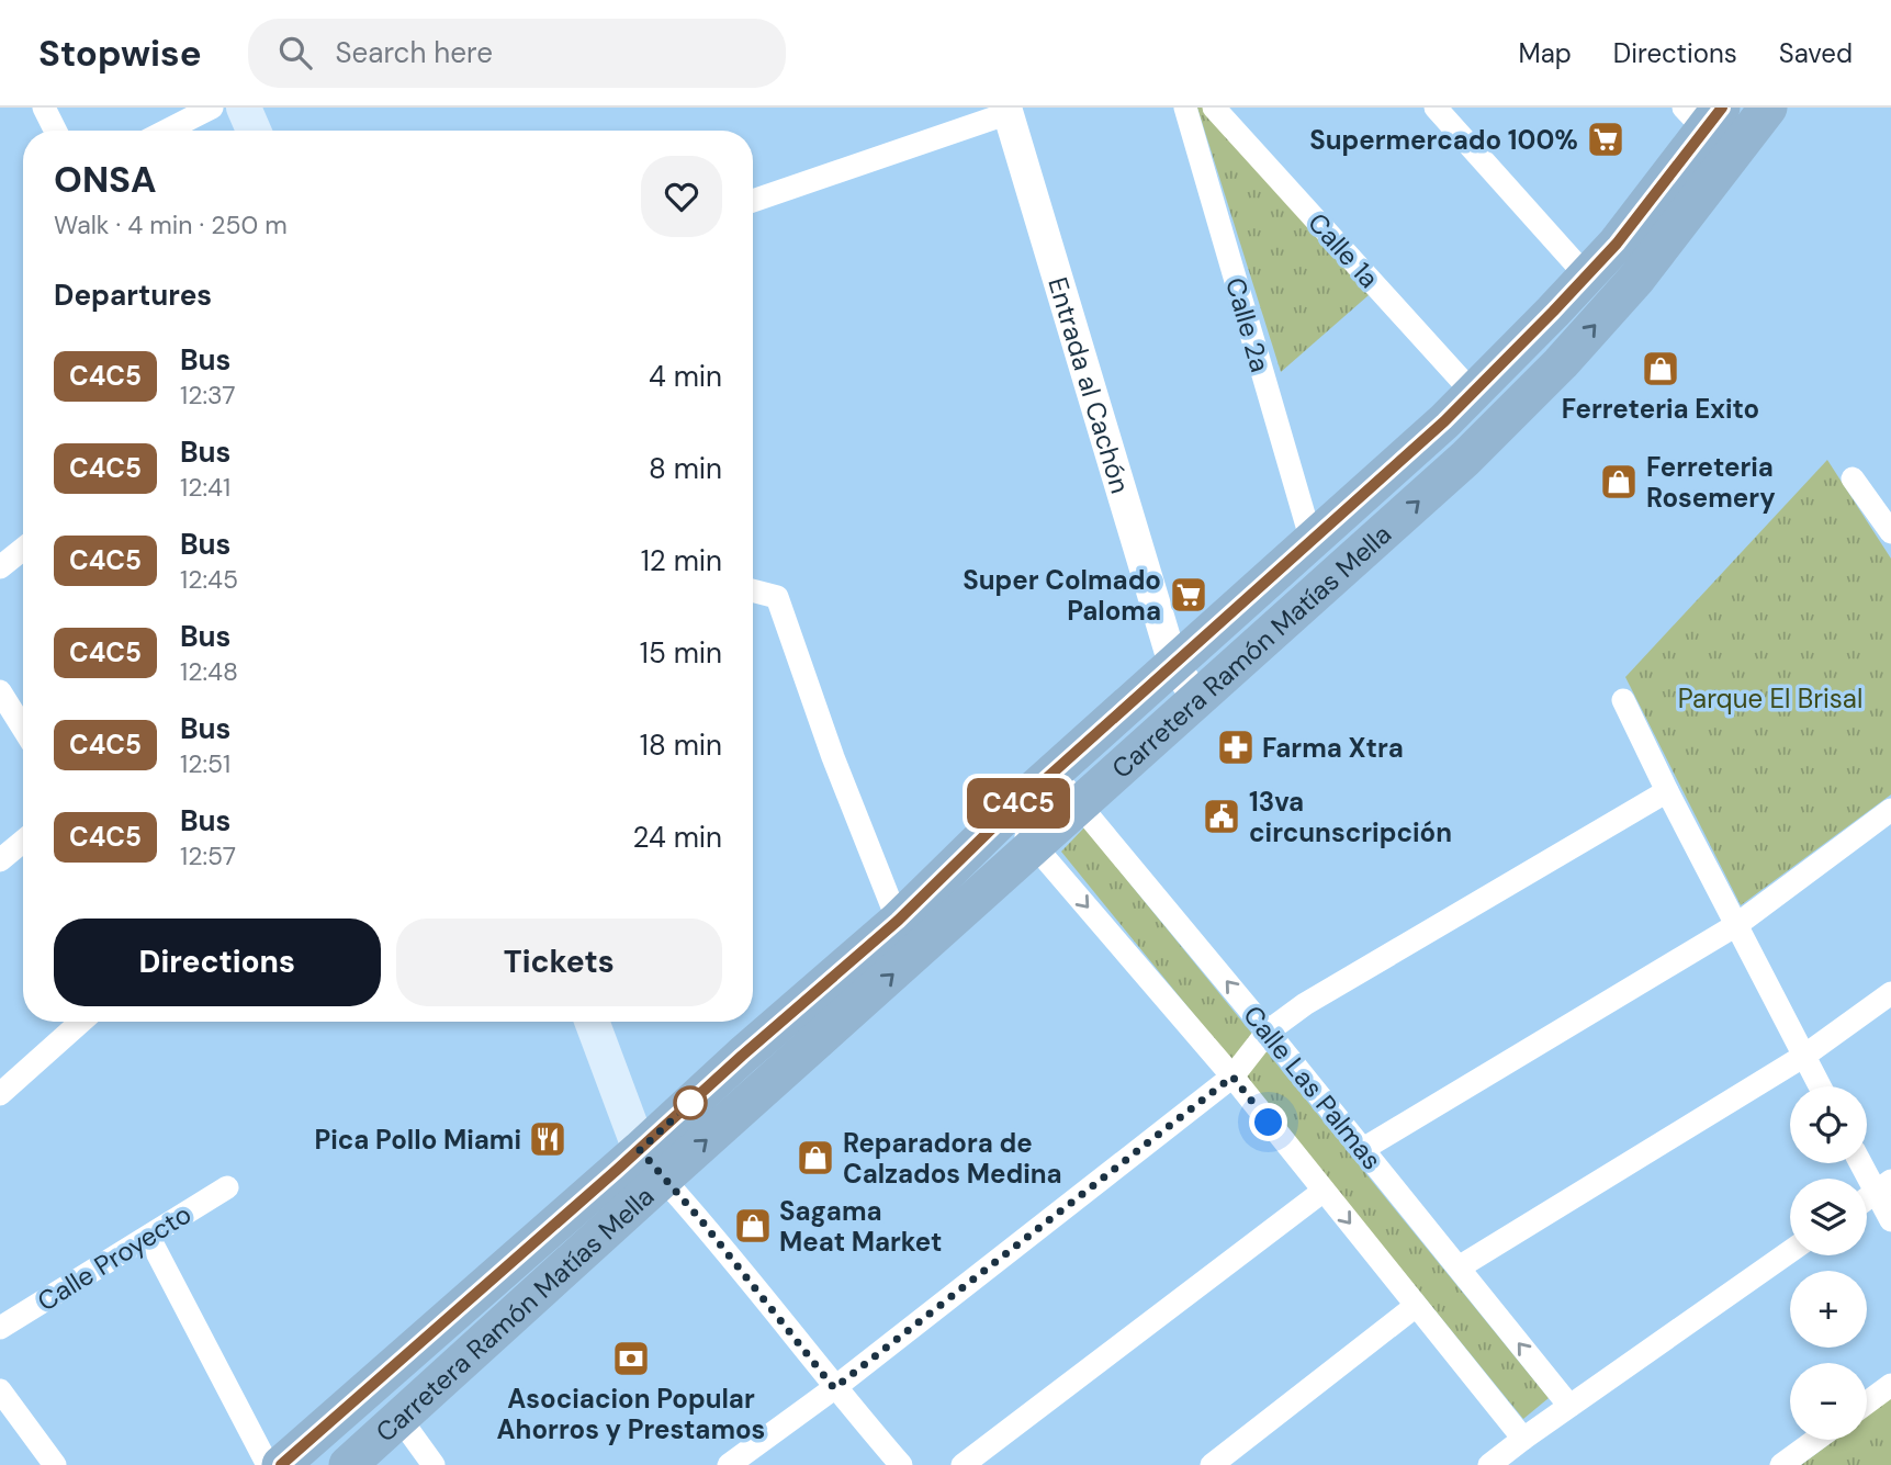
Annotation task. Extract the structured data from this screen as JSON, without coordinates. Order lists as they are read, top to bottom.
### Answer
{
  "streets": {
    "main road": ["Carretera Ramón Matías Mella"],
    "street": [
      "Calle 1a",
      "Calle 2a",
      "Entrada al Cachón",
      "Calle Las Palmas",
      "Calle Proyecto"
    ]
  },
  "crossings": [
    ["Calle 1a", "Carretera Ramón Matías Mella"],
    ["Calle 2a", "Carretera Ramón Matías Mella"],
    ["Entrada al Cachón", "Carretera Ramón Matías Mella"],
    ["Carretera Ramón Matías Mella", "Calle Las Palmas"]
  ],
  "parks": ["Parque El Brisal"],
  "places": {
    "supermarket": ["Supermercado 100%", "Super Colmado Paloma"],
    "shop": [
      "Ferreteria Exito",
      "Ferreteria Rosemery",
      "Reparadora de Calzados Medina",
      "Sagama Meat Market"
    ],
    "pharmacy": ["Farma Xtra"],
    "public building": ["13va circunscripción"],
    "restaurant": ["Pica Pollo Miami"],
    "bank": ["Asociacion Popular Ahorros y Prestamos"]
  },
  "lines": ["bus line C4C5"],
  "page": {
    "header": "Stopwise",
    "search": "Search here",
    "nav": ["Map", "Directions", "Saved"],
    "on_map": "C4C5",
    "heading": [
      ["ONSA", "Walk · 4 min · 250 m"],
      "Departures"
    ],
    "list": [
      {
        "mark": "C4C5",
        "name": "Bus",
        "note": "12:37",
        "value": "4 min"
      },
      {
        "mark": "C4C5",
        "name": "Bus",
        "note": "12:41",
        "value": "8 min"
      },
      {
        "mark": "C4C5",
        "name": "Bus",
        "note": "12:45",
        "value": "12 min"
      },
      {
        "mark": "C4C5",
        "name": "Bus",
        "note": "12:48",
        "value": "15 min"
      },
      {
        "mark": "C4C5",
        "name": "Bus",
        "note": "12:51",
        "value": "18 min"
      },
      {
        "mark": "C4C5",
        "name": "Bus",
        "note": "12:57",
        "value": "24 min"
      }
    ],
    "buttons": ["Directions", "Tickets"],
    "map_buttons": ["+", "−"]
  }
}
